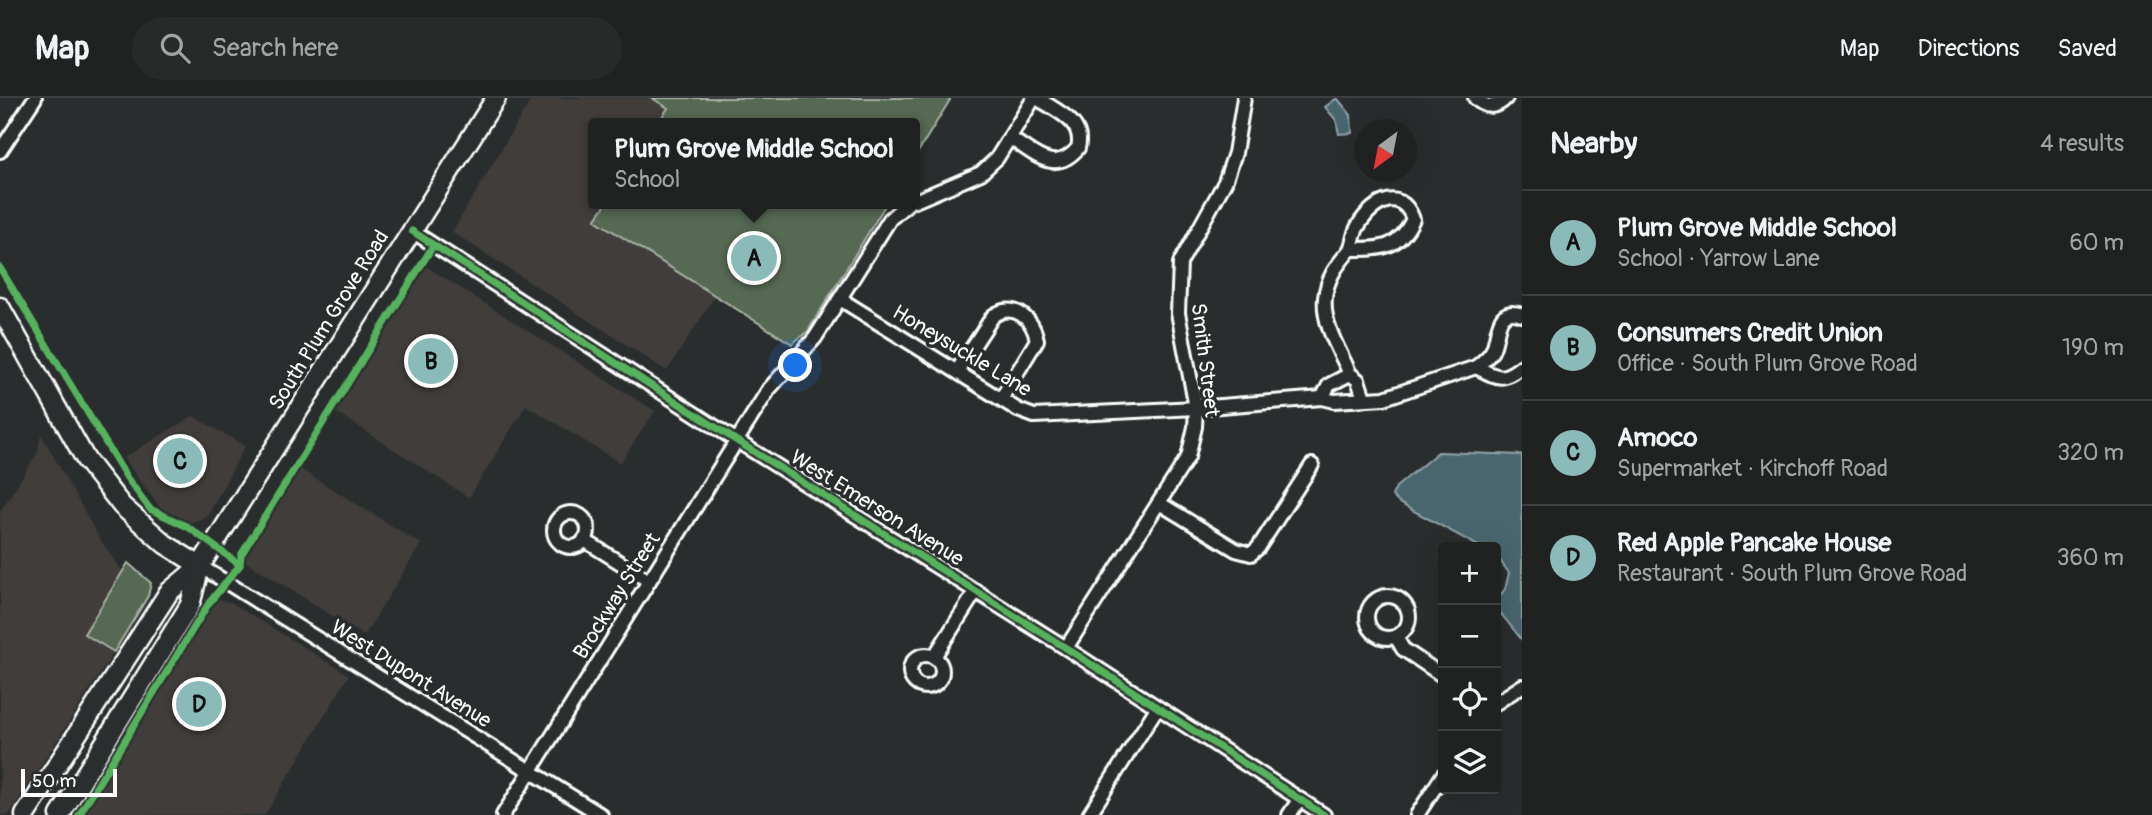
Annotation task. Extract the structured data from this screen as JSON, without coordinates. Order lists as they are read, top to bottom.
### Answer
{
  "streets": {
    "main road": ["South Plum Grove Road"],
    "street": [
      "Honeysuckle Lane",
      "Smith Street",
      "West Emerson Avenue",
      "Brockway Street",
      "West Dupont Avenue"
    ]
  },
  "crossings": [
    ["South Plum Grove Road", "West Emerson Avenue"],
    ["South Plum Grove Road", "West Dupont Avenue"],
    ["Honeysuckle Lane", "Smith Street"],
    ["Honeysuckle Lane", "Brockway Street"],
    ["Smith Street", "West Emerson Avenue"],
    ["West Emerson Avenue", "Brockway Street"],
    ["Brockway Street", "West Dupont Avenue"]
  ],
  "scale_bar": "50 m",
  "north": "bottom left",
  "page": {
    "header": "Map",
    "search": "Search here",
    "nav": ["Map", "Directions", "Saved"],
    "heading": ["Nearby", "4 results"],
    "popup": ["Plum Grove Middle School", "School"],
    "list": [
      {
        "mark": "A",
        "name": "Plum Grove Middle School",
        "note": "School · Yarrow Lane",
        "value": "60 m"
      },
      {
        "mark": "B",
        "name": "Consumers Credit Union",
        "note": "Office · South Plum Grove Road",
        "value": "190 m"
      },
      {
        "mark": "C",
        "name": "Amoco",
        "note": "Supermarket · Kirchoff Road",
        "value": "320 m"
      },
      {
        "mark": "D",
        "name": "Red Apple Pancake House",
        "note": "Restaurant · South Plum Grove Road",
        "value": "360 m"
      }
    ],
    "pins": [
      "A",
      "B",
      "C",
      "D"
    ],
    "map_buttons": ["+", "−"],
    "scale": "50 m"
  }
}
